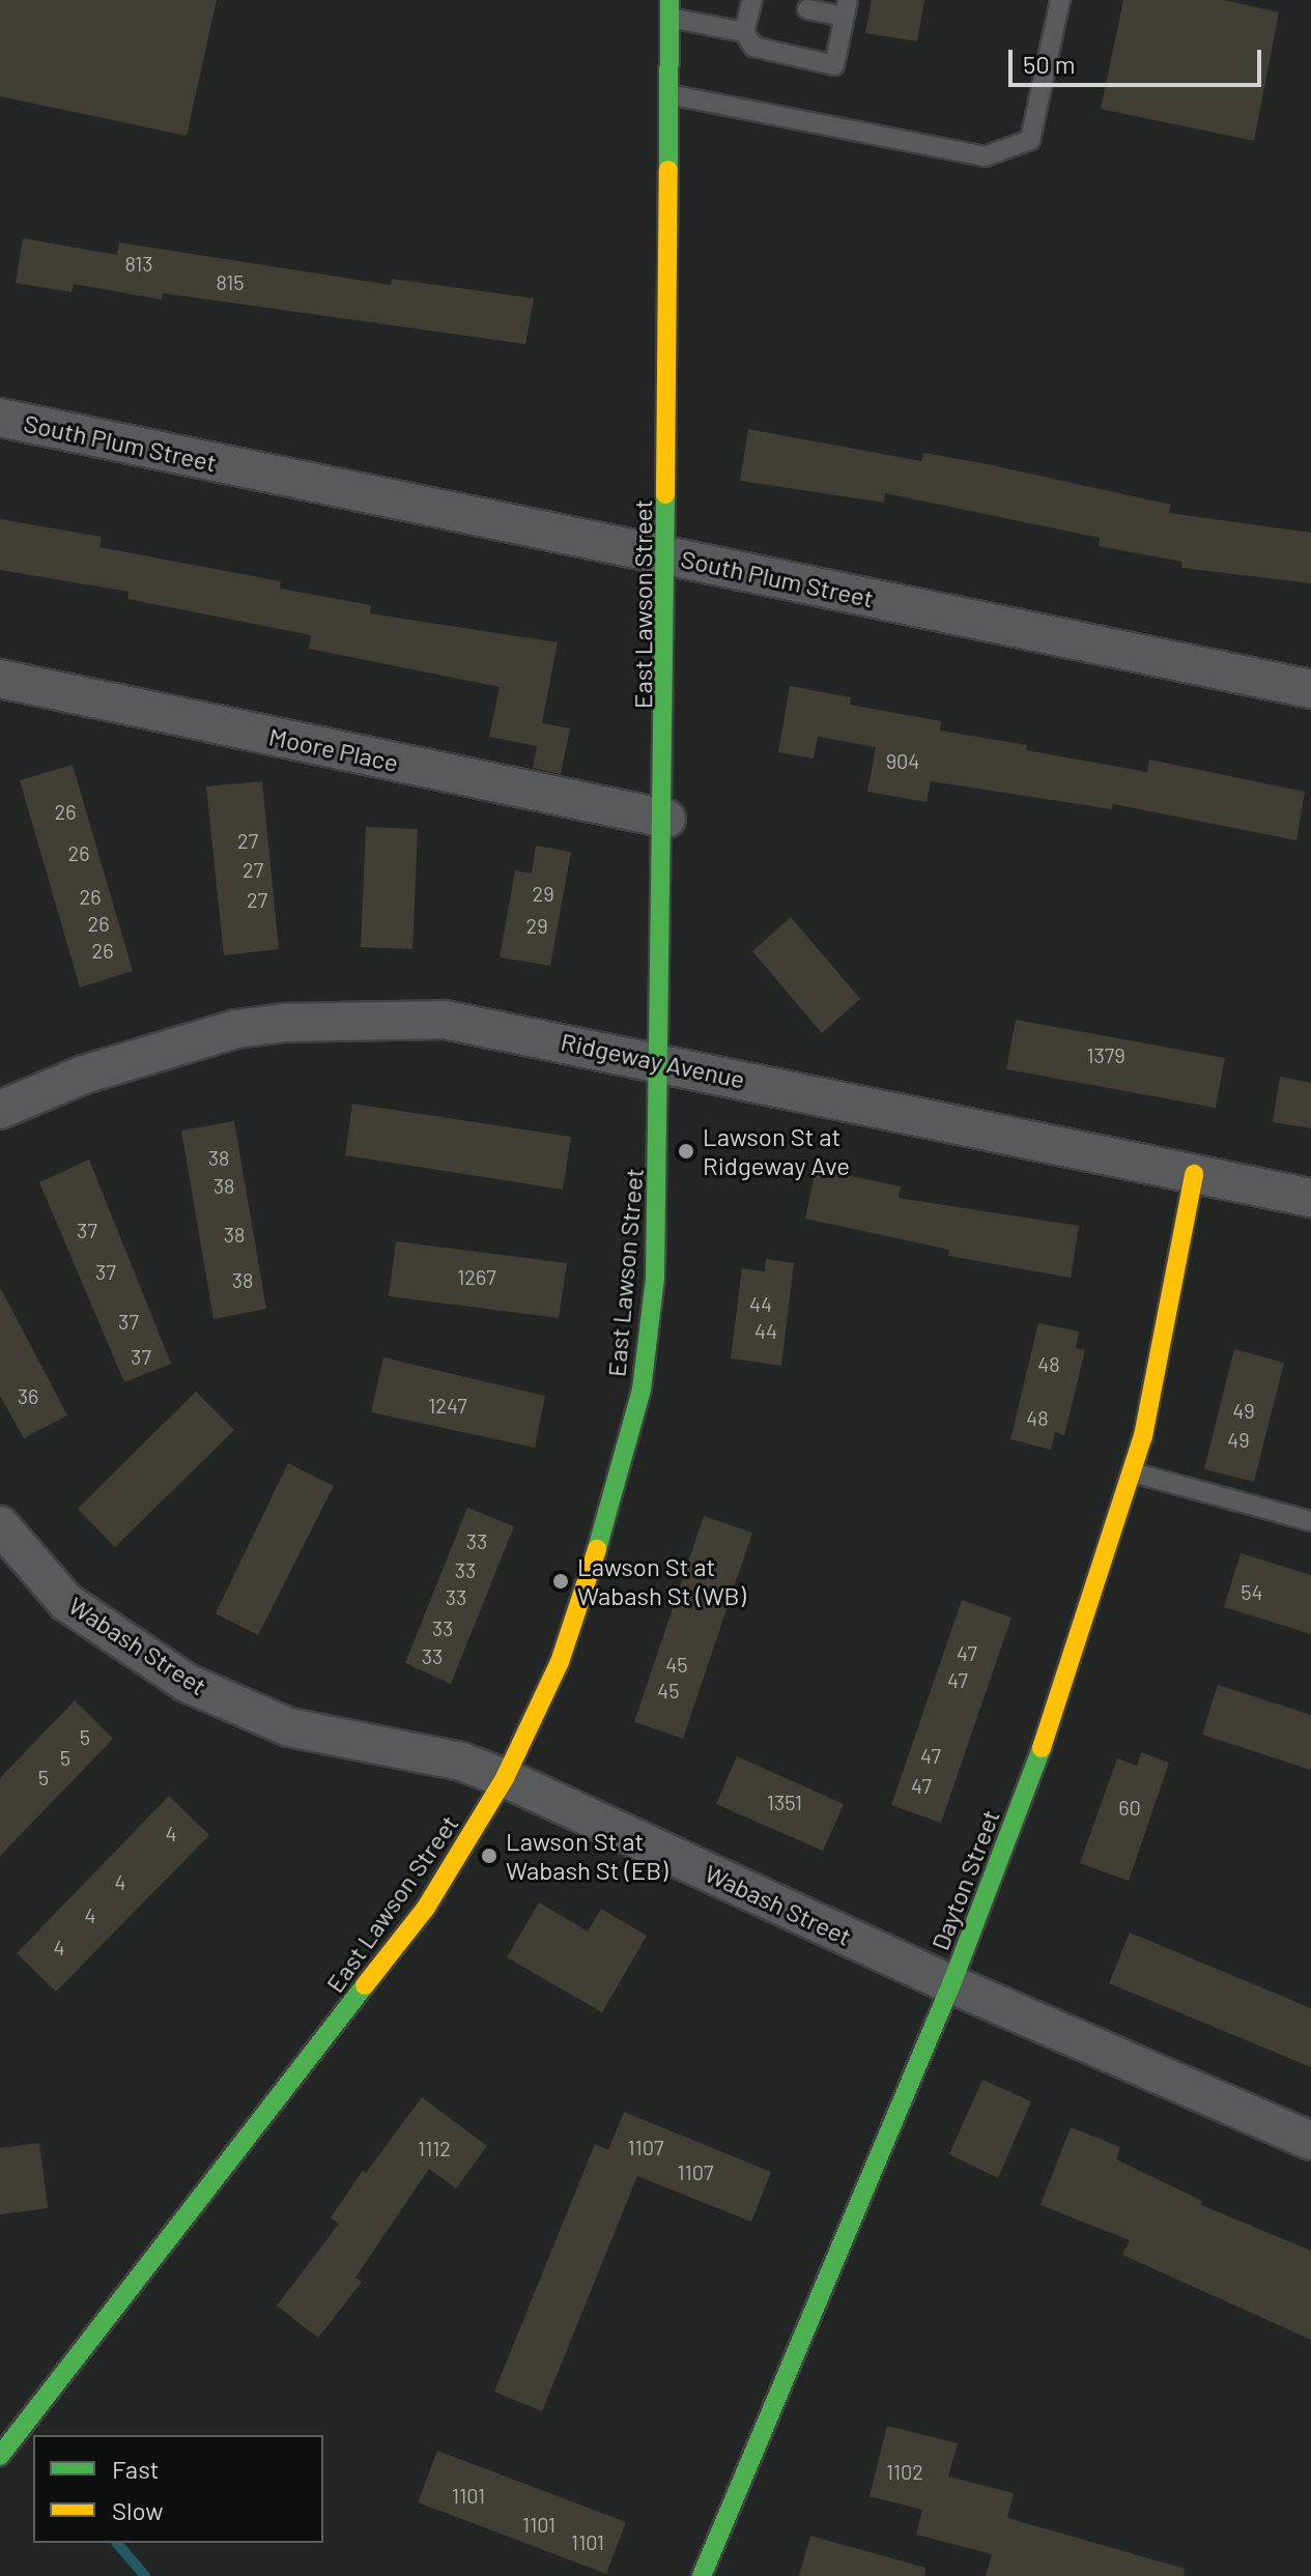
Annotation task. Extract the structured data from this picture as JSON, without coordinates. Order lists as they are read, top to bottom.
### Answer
{
  "streets": {
    "street": [
      "South Plum Street",
      "East Lawson Street",
      "Moore Place",
      "Ridgeway Avenue",
      "Wabash Street",
      "Dayton Street"
    ]
  },
  "crossings": [
    ["South Plum Street", "East Lawson Street"],
    ["East Lawson Street", "Moore Place"],
    ["East Lawson Street", "Ridgeway Avenue"],
    ["East Lawson Street", "Wabash Street"],
    ["Ridgeway Avenue", "Dayton Street"],
    ["Wabash Street", "Dayton Street"]
  ],
  "places": ["Lawson St at Ridgeway Ave", "Lawson St at Wabash St (WB)", "Lawson St at Wabash St (EB)"],
  "house_numbers": [
    "813",
    "815",
    "904",
    "26",
    "27",
    "26",
    "27",
    "29",
    "26",
    "27",
    "26",
    "29",
    "26",
    "1379",
    "38",
    "38",
    "37",
    "38",
    "37",
    "1267",
    "38",
    "44",
    "37",
    "44",
    "37",
    "48",
    "36",
    "1247",
    "49",
    "48",
    "49",
    "33",
    "33",
    "54",
    "33",
    "33",
    "47",
    "33",
    "45",
    "47",
    "45",
    "5",
    "47",
    "5",
    "5",
    "47",
    "1351",
    "60",
    "4",
    "4",
    "4",
    "4",
    "1107",
    "1112",
    "1107",
    "1102",
    "1101",
    "1101",
    "1101"
  ],
  "legend": ["Fast", "Slow"],
  "scale_bar": "50 m"
}
